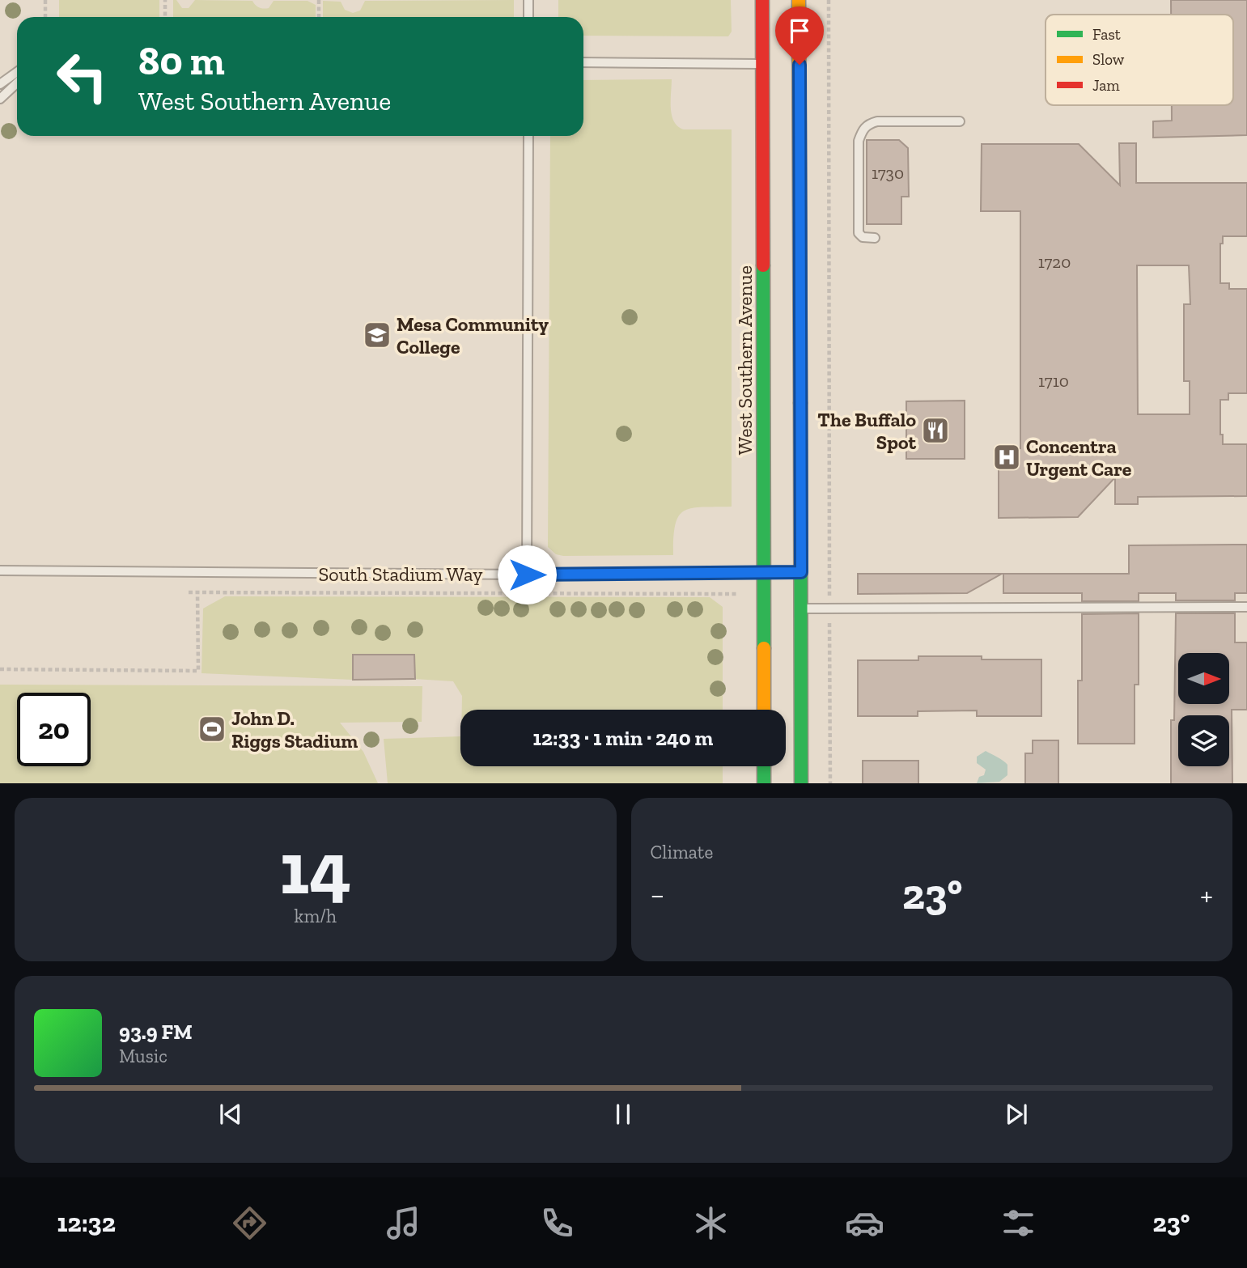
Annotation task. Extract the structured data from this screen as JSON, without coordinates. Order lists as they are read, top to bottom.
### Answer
{
  "streets": {
    "main road": ["West Southern Avenue"],
    "lane": ["South Stadium Way"]
  },
  "crossings": [
    ["West Southern Avenue", "South Stadium Way"]
  ],
  "places": {
    "school or university": ["Mesa Community College"],
    "restaurant": ["The Buffalo Spot"],
    "hospital": ["Concentra Urgent Care"],
    "sports": ["John D. Riggs Stadium"]
  },
  "house_numbers": ["1730", "1720", "1710"],
  "legend": ["Fast", "Slow", "Jam"],
  "north": "right",
  "page": {
    "turn": ["80 m", "West Southern Avenue"],
    "limit": "20",
    "trip": "12:33 · 1 min · 240 m",
    "tile": [
      ["14", "km/h"],
      "Climate"
    ],
    "heat": ["−", "23°", "+"],
    "song": ["93.9 FM", "Music"],
    "tabs": ["12:32", "23°"]
  }
}
